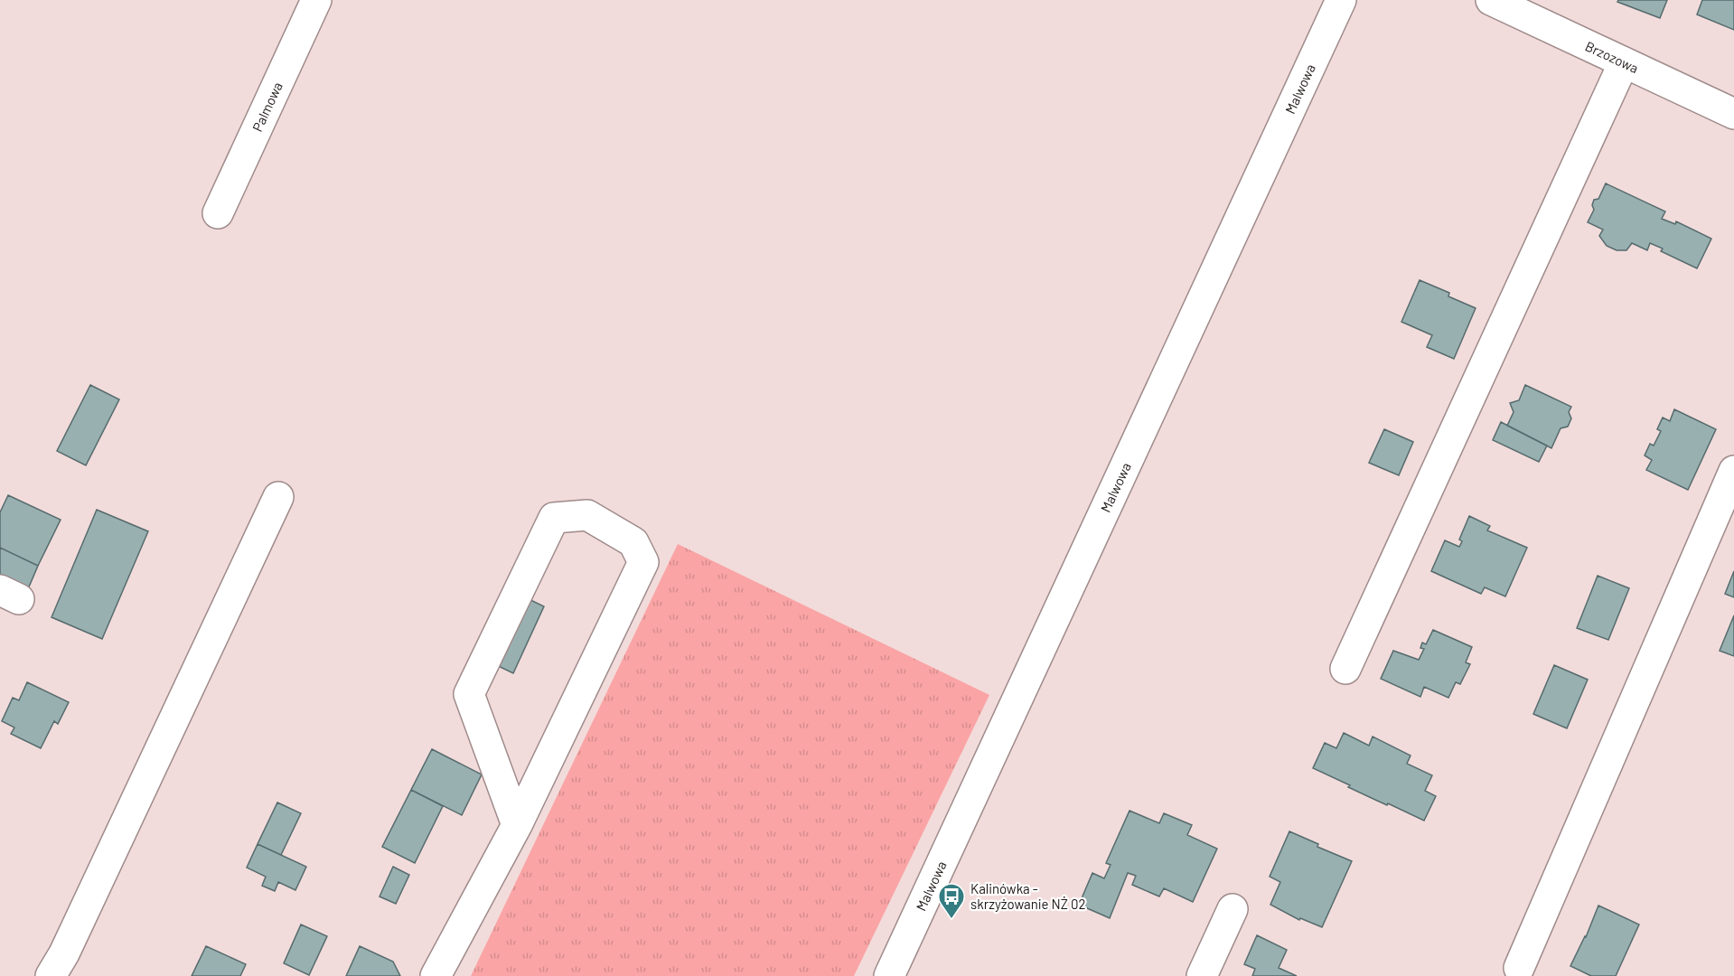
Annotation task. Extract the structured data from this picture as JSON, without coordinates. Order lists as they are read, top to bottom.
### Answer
{
  "streets": {
    "street": ["Brzozowa", "Malwowa", "Palmowa"]
  },
  "places": {
    "bus stop": ["Kalinówka - skrzyżowanie NŻ 02"]
  }
}
